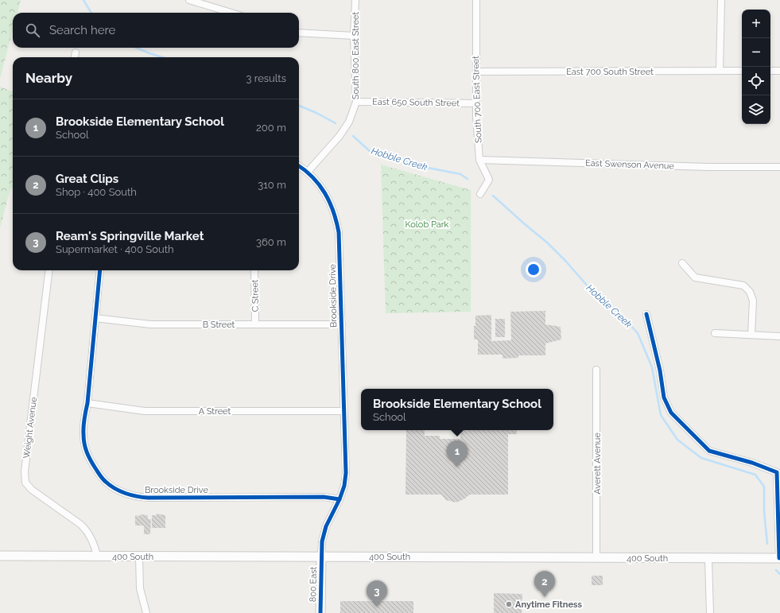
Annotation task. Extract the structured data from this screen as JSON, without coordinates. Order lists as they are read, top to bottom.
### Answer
{
  "streets": {
    "main road": ["400 South", "800 East"],
    "street": [
      "South 800 East Street",
      "East 700 South Street",
      "South 700 East Street",
      "East 650 South Street",
      "East Swenson Avenue",
      "C Street",
      "Brookside Drive",
      "B Street",
      "A Street",
      "Weight Avenue",
      "Averett Avenue"
    ]
  },
  "crossings": [
    ["South 800 East Street", "East 650 South Street"],
    ["South 800 East Street", "Brookside Drive"],
    ["East 700 South Street", "South 700 East Street"],
    ["South 700 East Street", "East 650 South Street"],
    ["South 700 East Street", "East Swenson Avenue"],
    ["C Street", "B Street"],
    ["Brookside Drive", "B Street"],
    ["Brookside Drive", "A Street"],
    ["Brookside Drive", "400 South"],
    ["Brookside Drive", "800 East"],
    ["Weight Avenue", "400 South"],
    ["Averett Avenue", "400 South"],
    ["400 South", "800 East"]
  ],
  "water": ["Hobble Creek"],
  "parks": ["Kolob Park"],
  "places": ["Anytime Fitness"],
  "page": {
    "map_buttons": ["+", "−"],
    "search": "Search here",
    "heading": ["Nearby", "3 results"],
    "list": [
      {
        "mark": "1",
        "name": "Brookside Elementary School",
        "note": "School",
        "value": "200 m"
      },
      {
        "mark": "2",
        "name": "Great Clips",
        "note": "Shop · 400 South",
        "value": "310 m"
      },
      {
        "mark": "3",
        "name": "Ream's Springville Market",
        "note": "Supermarket · 400 South",
        "value": "360 m"
      }
    ],
    "popup": ["Brookside Elementary School", "School"],
    "pins": ["1", "2", "3"]
  }
}
